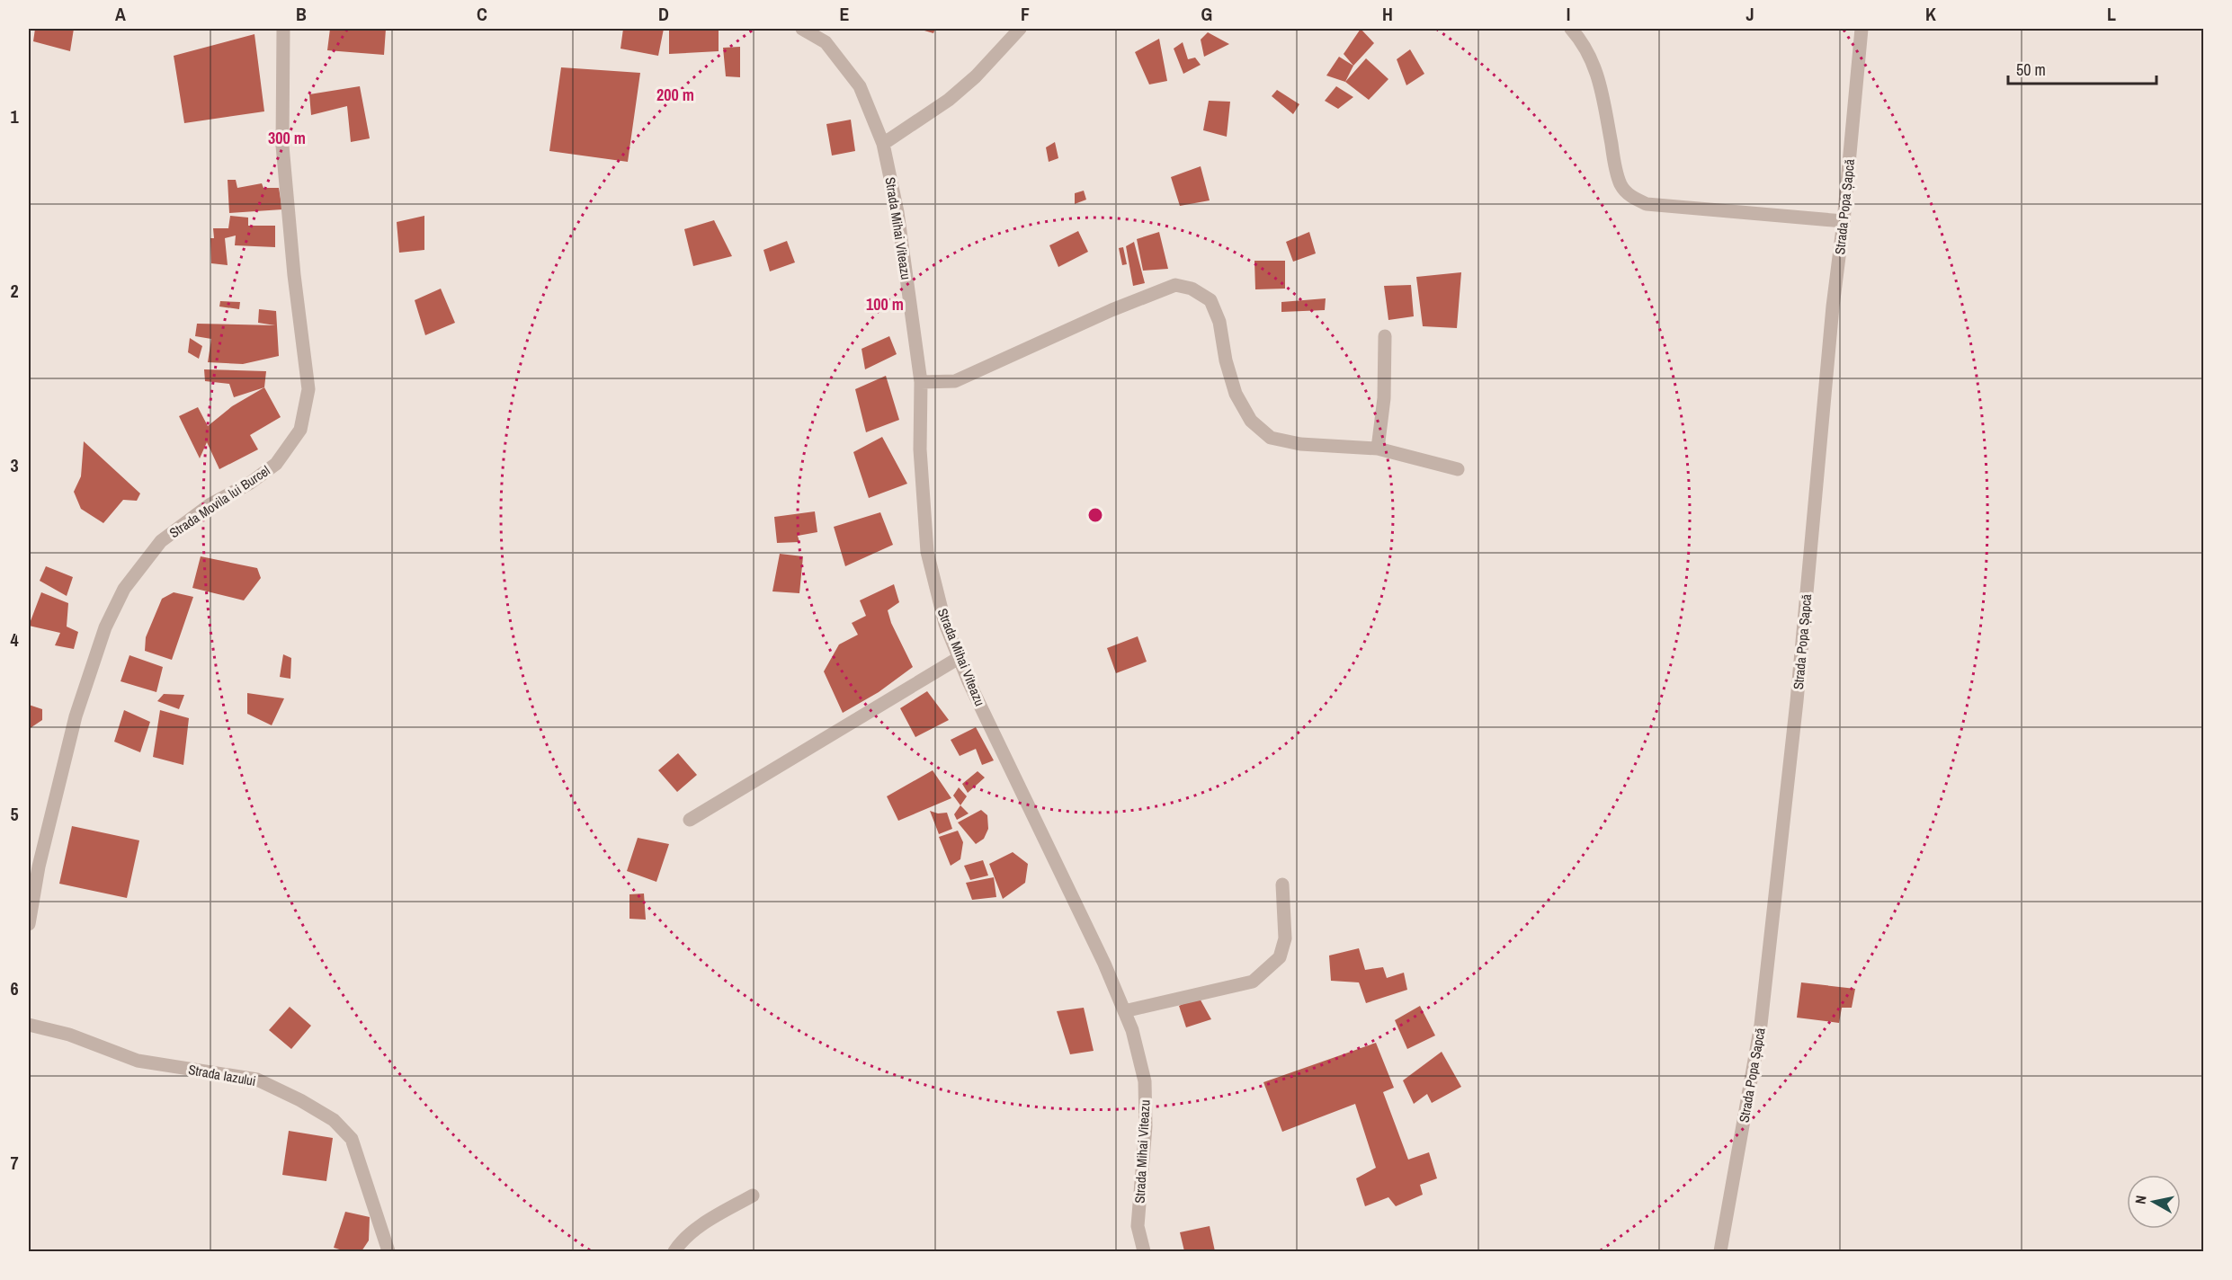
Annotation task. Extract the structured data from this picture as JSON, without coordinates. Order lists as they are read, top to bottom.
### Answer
{
  "streets": {
    "street": [
      "Strada Popa Șapcă",
      "Strada Mihai Viteazu",
      "Strada Movila lui Burcel",
      "Strada Iazului"
    ]
  },
  "scale_bar": "50 m",
  "north": "left",
  "grid": {
    "columns": [
      "A",
      "B",
      "C",
      "D",
      "E",
      "F",
      "G",
      "H",
      "I",
      "J",
      "K",
      "L"
    ],
    "rows": [
      "1",
      "2",
      "3",
      "4",
      "5",
      "6",
      "7"
    ]
  },
  "rings": ["200 m", "300 m", "100 m"]
}
